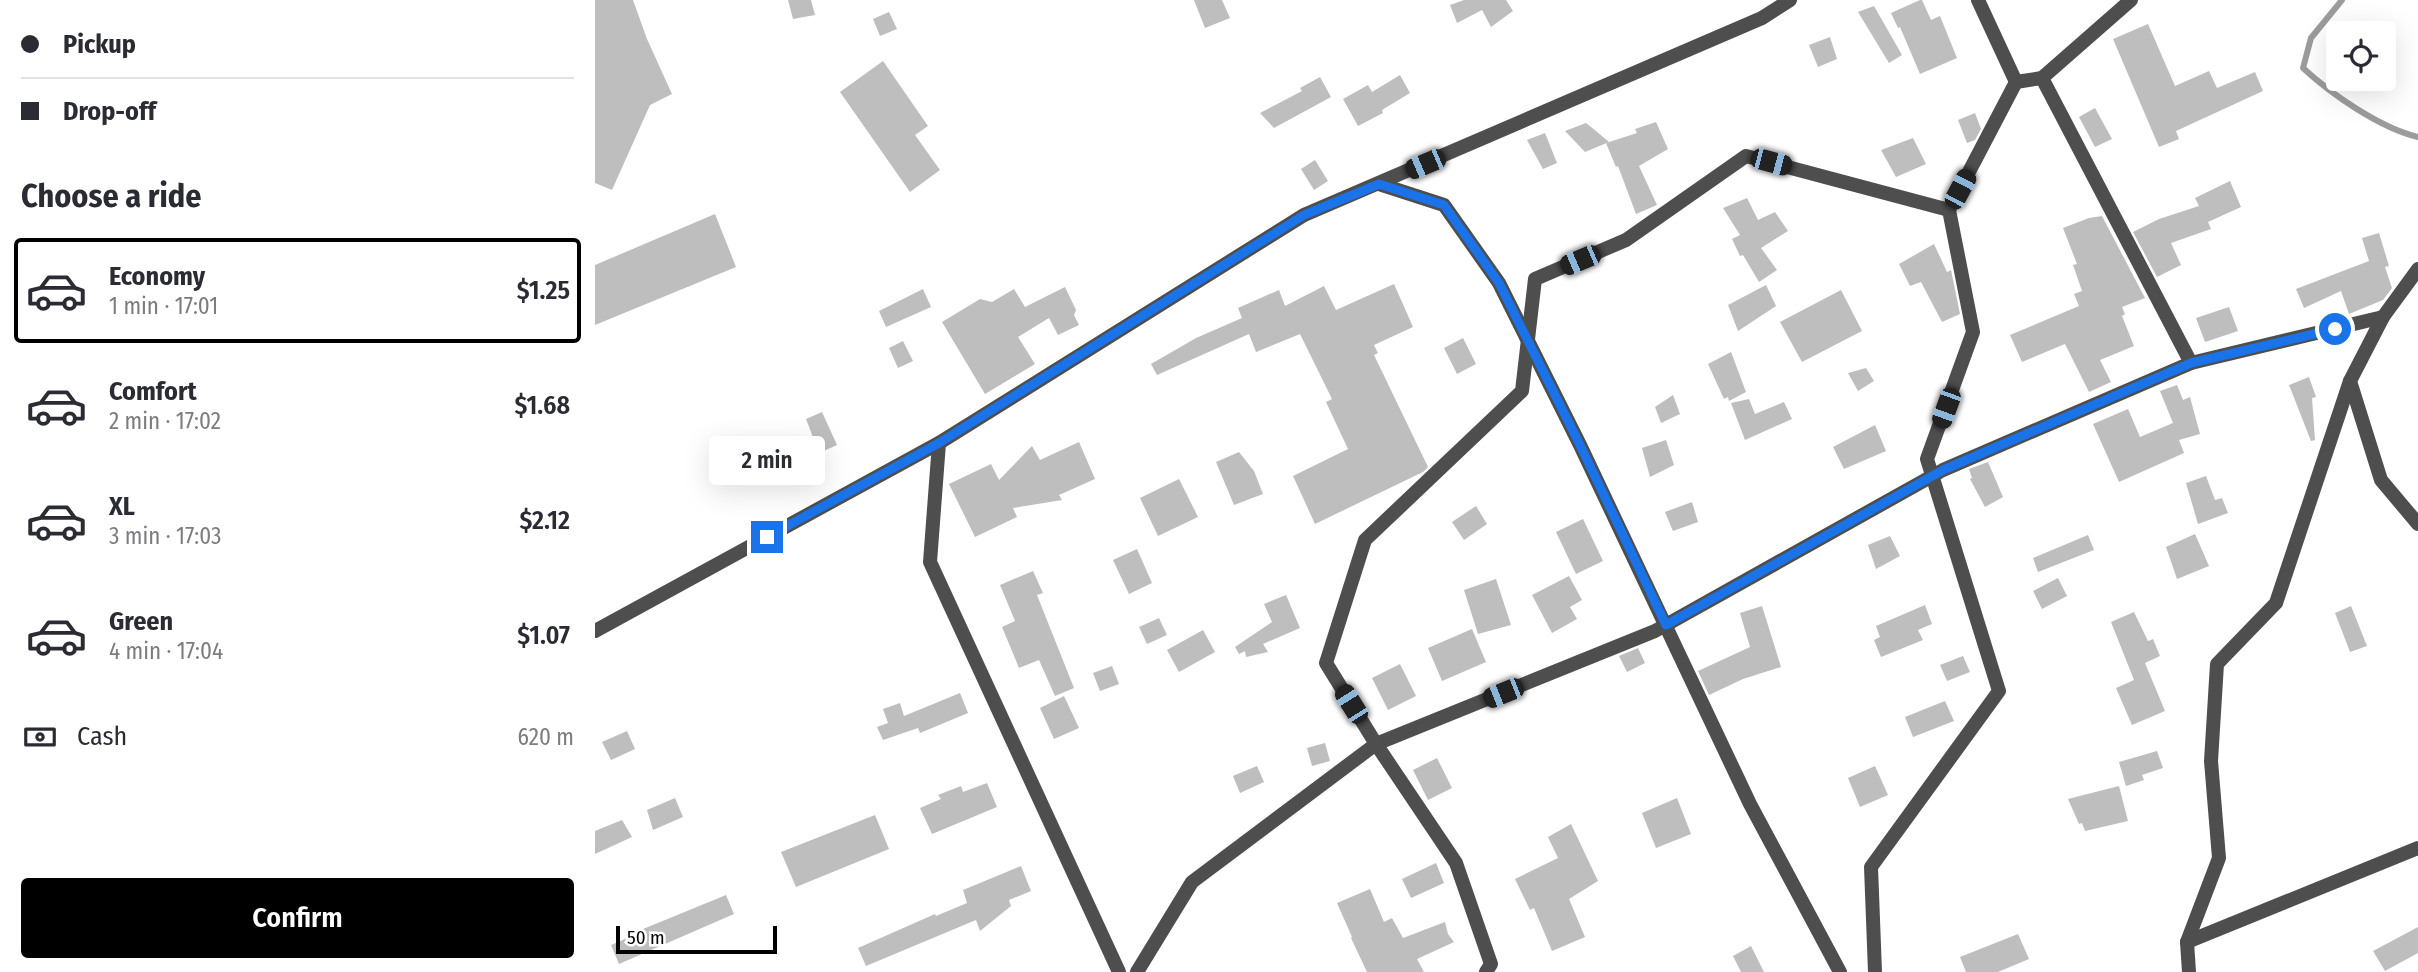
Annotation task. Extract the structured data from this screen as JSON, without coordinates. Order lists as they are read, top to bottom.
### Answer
{
  "scale_bar": "50 m",
  "page": {
    "banner": ["Pickup", "Drop-off"],
    "heading": "Choose a ride",
    "list": [
      {
        "name": "Economy",
        "note": "1 min · 17:01",
        "value": "$1.25"
      },
      {
        "name": "Comfort",
        "note": "2 min · 17:02",
        "value": "$1.68"
      },
      {
        "name": "XL",
        "note": "3 min · 17:03",
        "value": "$2.12"
      },
      {
        "name": "Green",
        "note": "4 min · 17:04",
        "value": "$1.07"
      }
    ],
    "bubble": "2 min",
    "pay": ["Cash", "620 m"],
    "buttons": "Confirm",
    "scale": "50 m"
  }
}
